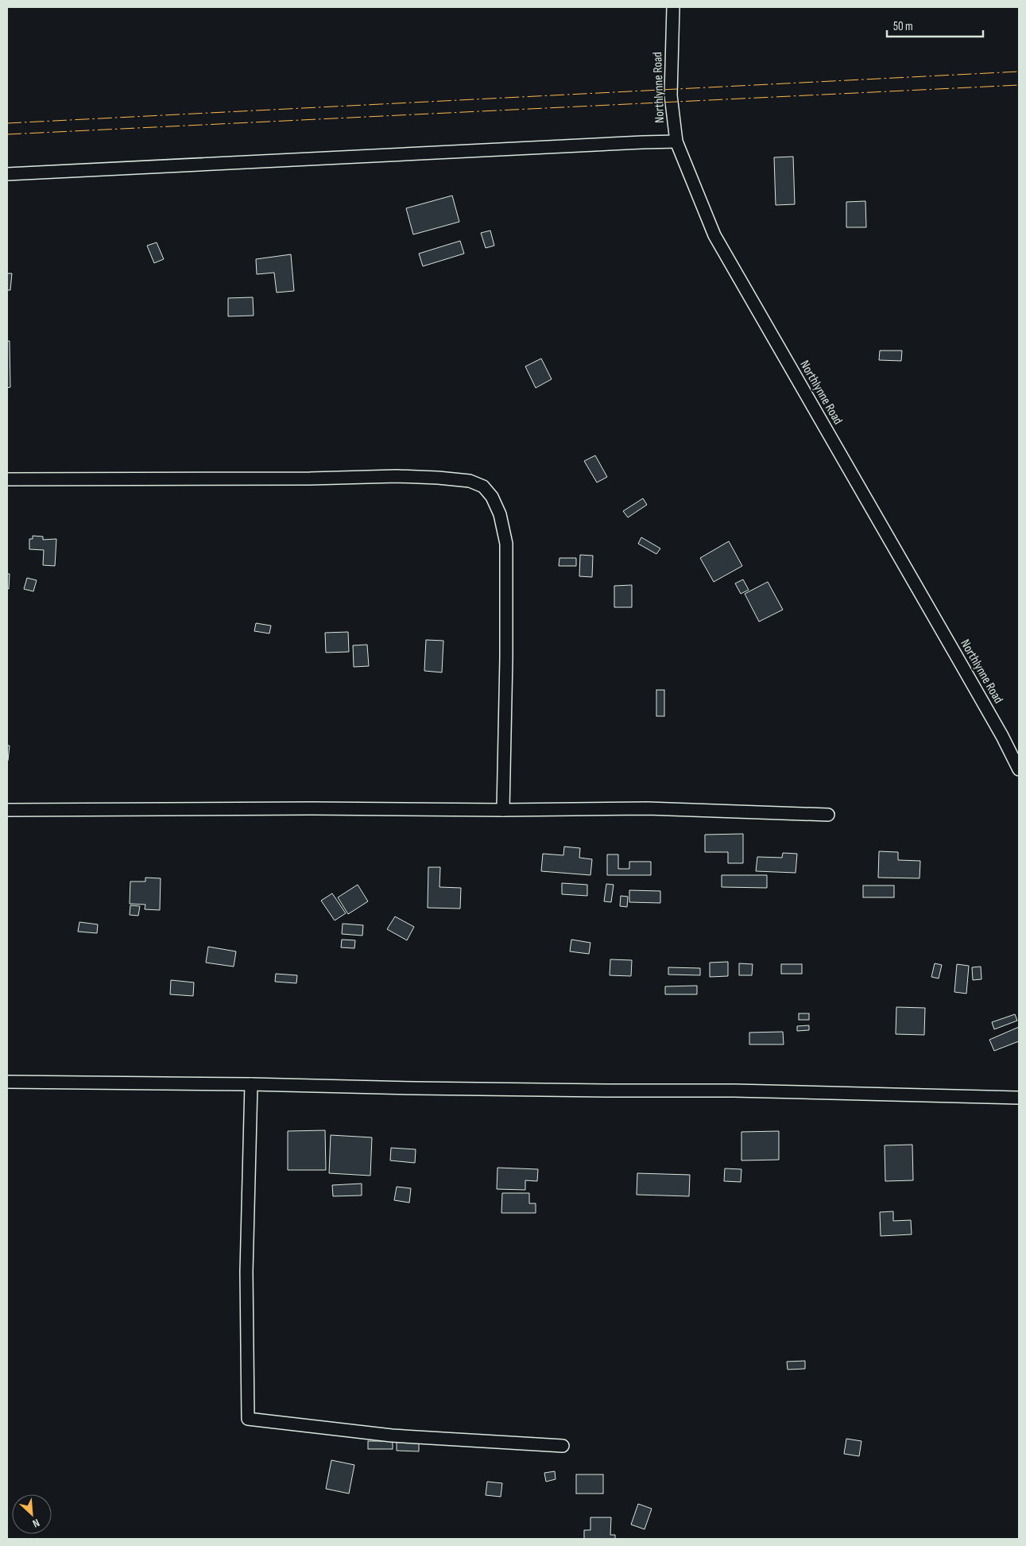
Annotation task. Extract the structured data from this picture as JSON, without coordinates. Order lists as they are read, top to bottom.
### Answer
{
  "streets": {
    "street": ["Northlynne Road"]
  },
  "scale_bar": "50 m",
  "north": "bottom right"
}
